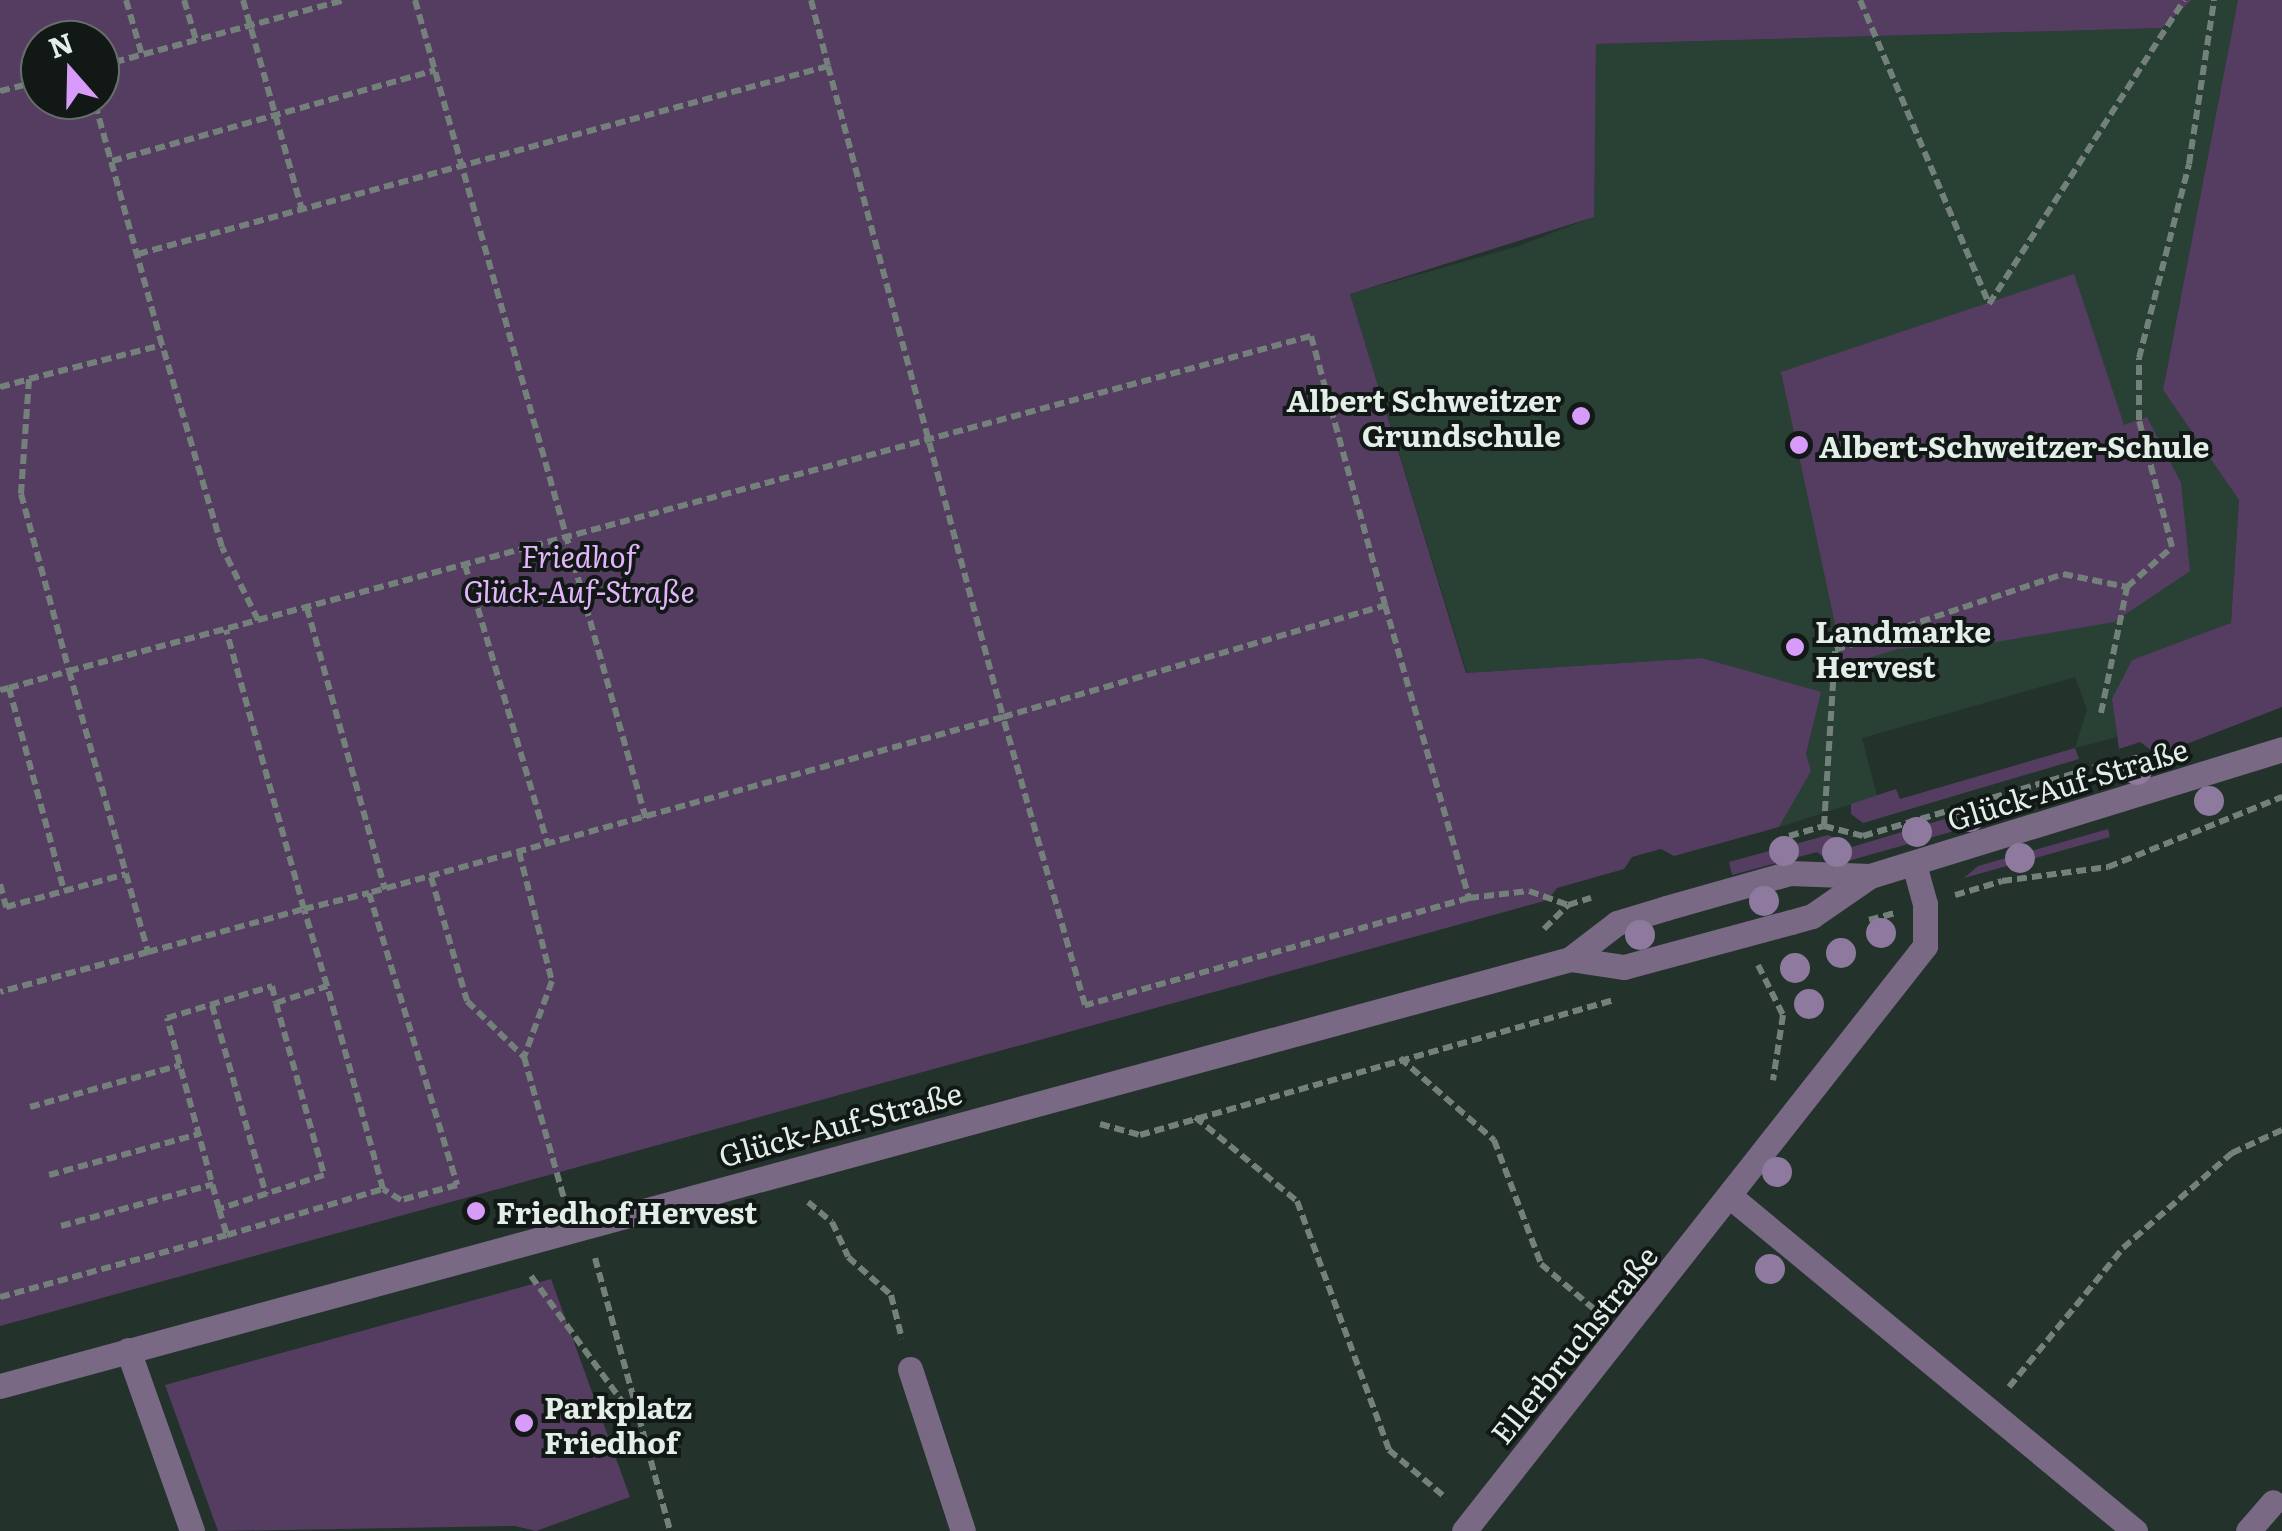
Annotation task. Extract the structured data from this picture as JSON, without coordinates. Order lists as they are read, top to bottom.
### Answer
{
  "streets": {
    "street": ["Glück-Auf-Straße", "Ellerbruchstraße"]
  },
  "crossings": [
    ["Glück-Auf-Straße", "Ellerbruchstraße"]
  ],
  "parks": ["Friedhof Glück-Auf-Straße"],
  "places": [
    "Albert Schweitzer Grundschule",
    "Albert-Schweitzer-Schule",
    "Landmarke Hervest",
    "Friedhof Hervest",
    "Parkplatz Friedhof"
  ],
  "north": "top"
}
